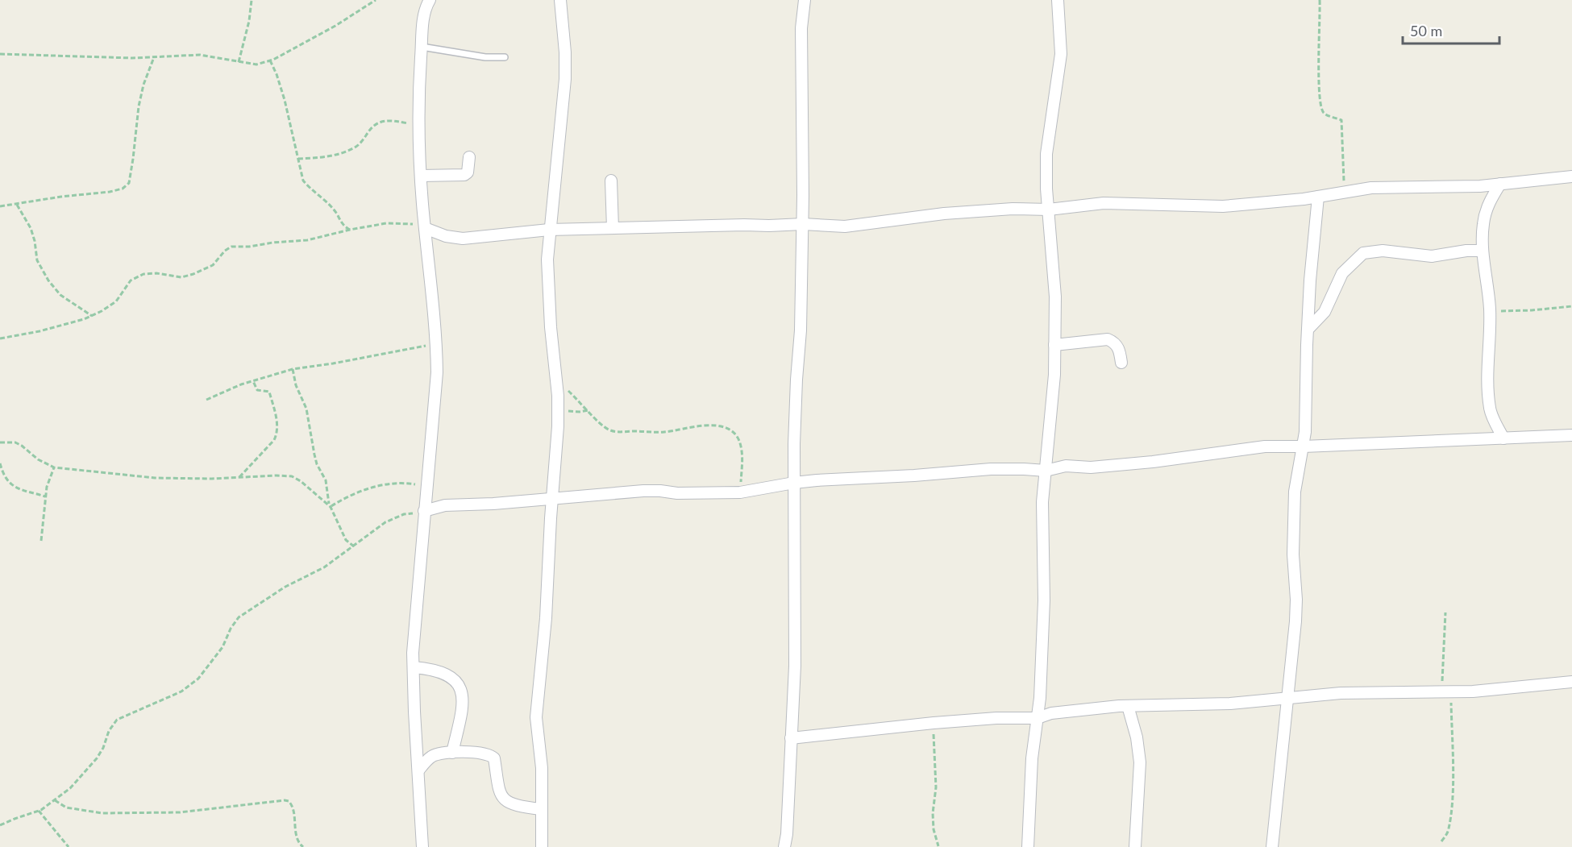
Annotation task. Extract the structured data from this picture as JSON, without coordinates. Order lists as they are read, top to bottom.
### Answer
{
  "scale_bar": "50 m"
}
